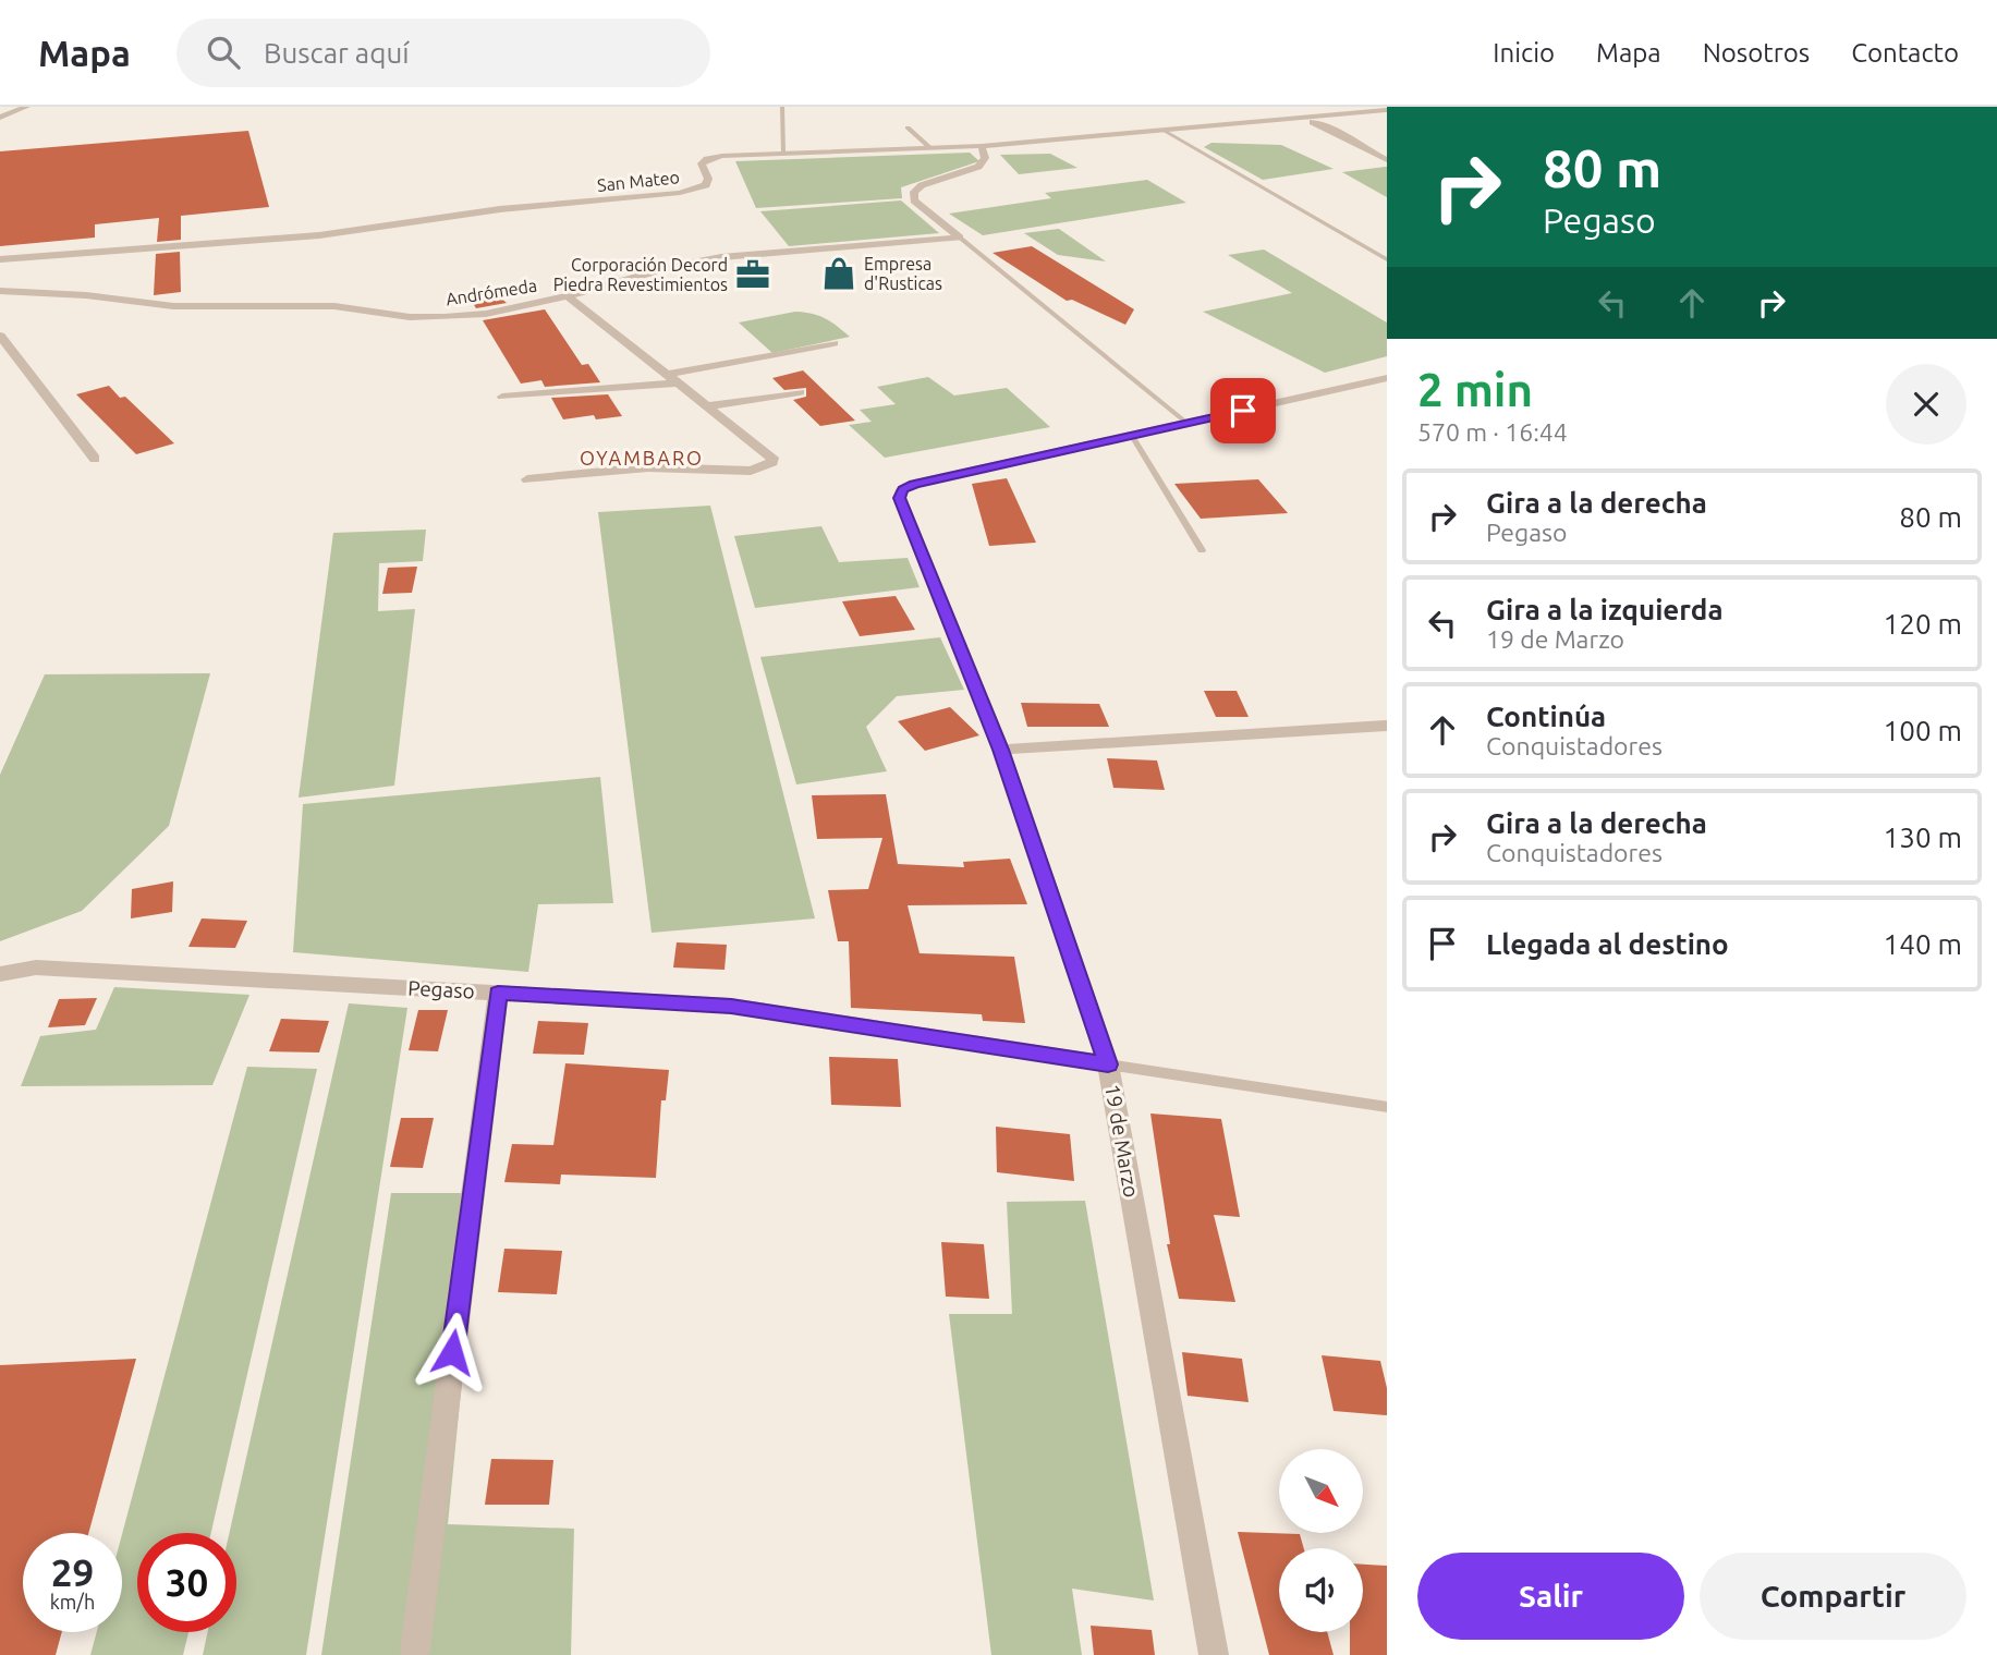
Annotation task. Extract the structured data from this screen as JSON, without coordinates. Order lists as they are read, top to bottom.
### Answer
{
  "streets": {
    "street": [
      "San Mateo",
      "Andrómeda",
      "Pegaso",
      "19 de Marzo"
    ]
  },
  "crossings": [
    ["Pegaso", "19 de Marzo"]
  ],
  "districts": ["OYAMBARO"],
  "places": {
    "shop": ["Empresa d'Rusticas"],
    "office": ["Corporación Decord Piedra Revestimientos"]
  },
  "north": "bottom right",
  "page": {
    "header": "Mapa",
    "search": "Buscar aquí",
    "nav": [
      "Inicio",
      "Mapa",
      "Nosotros",
      "Contacto"
    ],
    "turn": ["80 m", "Pegaso"],
    "heading": ["2 min", "570 m · 16:44"],
    "list": [
      {
        "name": "Gira a la derecha",
        "note": "Pegaso",
        "value": "80 m"
      },
      {
        "name": "Gira a la izquierda",
        "note": "19 de Marzo",
        "value": "120 m"
      },
      {
        "name": "Continúa",
        "note": "Conquistadores",
        "value": "100 m"
      },
      {
        "name": "Gira a la derecha",
        "note": "Conquistadores",
        "value": "130 m"
      },
      {
        "name": "Llegada al destino",
        "value": "140 m"
      }
    ],
    "speed": "29 km/h",
    "limit": "30",
    "buttons": ["Salir", "Compartir"]
  }
}
